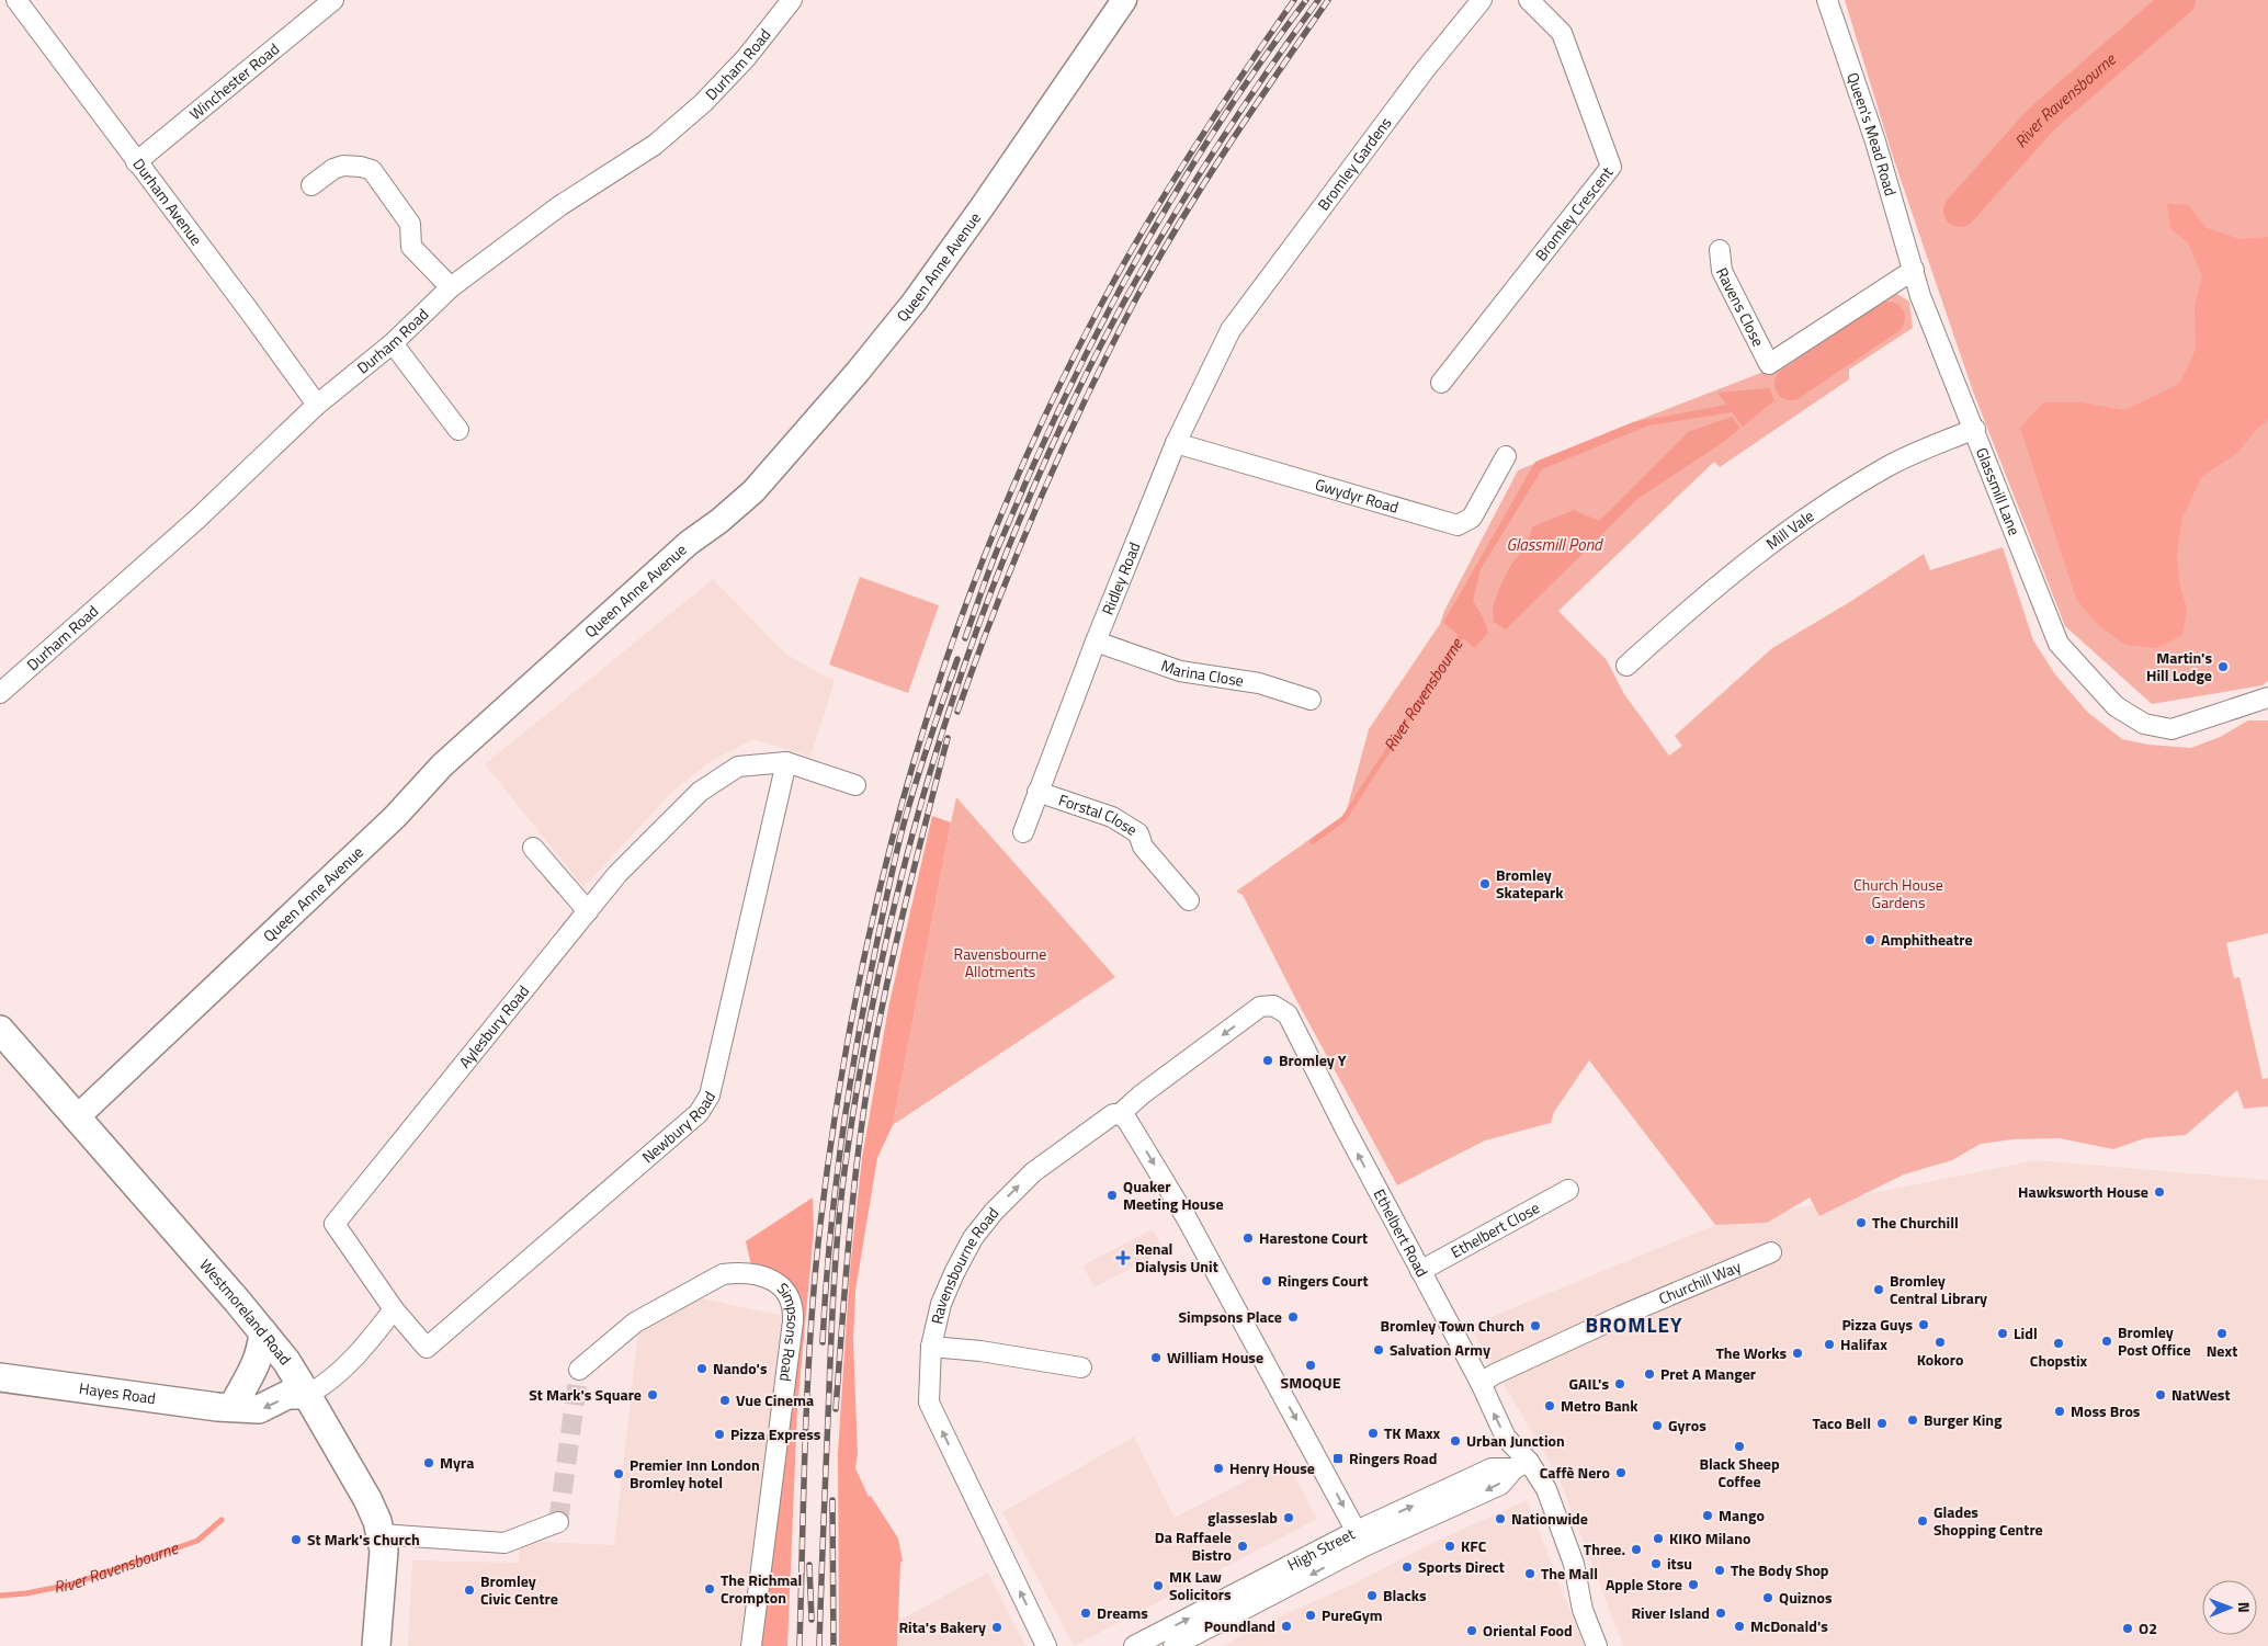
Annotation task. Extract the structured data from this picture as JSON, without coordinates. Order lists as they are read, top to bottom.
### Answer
{
  "streets": {
    "main road": ["Westmoreland Road", "Hayes Road"],
    "street": [
      "Durham Road",
      "Winchester Road",
      "Queen's Mead Road",
      "Bromley Gardens",
      "Durham Avenue",
      "Bromley Crescent",
      "Queen Anne Avenue",
      "Ravens Close",
      "Glassmill Lane",
      "Gwydyr Road",
      "Mill Vale",
      "Ridley Road",
      "Marina Close",
      "Forstal Close",
      "Aylesbury Road",
      "Newbury Road",
      "Ethelbert Close",
      "Ethelbert Road",
      "Ravensbourne Road",
      "Churchill Way",
      "Simpsons Road",
      "High Street"
    ]
  },
  "crossings": [
    ["Durham Road", "Durham Avenue"],
    ["Winchester Road", "Durham Avenue"],
    ["Queen's Mead Road", "Ravens Close"],
    ["Queen's Mead Road", "Glassmill Lane"],
    ["Bromley Gardens", "Ridley Road"],
    ["Queen Anne Avenue", "Westmoreland Road"],
    ["Ravens Close", "Glassmill Lane"],
    ["Glassmill Lane", "Mill Vale"],
    ["Gwydyr Road", "Ridley Road"],
    ["Ridley Road", "Marina Close"],
    ["Ridley Road", "Forstal Close"],
    ["Aylesbury Road", "Newbury Road"],
    ["Ethelbert Close", "Ethelbert Road"],
    ["Ethelbert Road", "Ravensbourne Road"],
    ["Ethelbert Road", "Churchill Way"],
    ["Ethelbert Road", "High Street"],
    ["Westmoreland Road", "Hayes Road"]
  ],
  "one_way": ["Ethelbert Road"],
  "districts": ["BROMLEY"],
  "water": ["River Ravensbourne", "Glassmill Pond"],
  "parks": ["Church House Gardens", "Ravensbourne Allotments"],
  "places": {
    "other": [
      "Martin's Hill Lodge",
      "Bromley Skatepark",
      "Amphitheatre",
      "Bromley Y",
      "Hawksworth House",
      "Quaker Meeting House",
      "The Churchill",
      "Harestone Court",
      "Ringers Court",
      "Bromley Central Library",
      "Simpsons Place",
      "Pizza Guys",
      "Bromley Town Church",
      "Lidl",
      "Next",
      "Bromley Post Office",
      "Kokoro",
      "Chopstix",
      "Halifax",
      "Salvation Army",
      "The Works",
      "William House",
      "SMOQUE",
      "Nando's",
      "Pret A Manger",
      "GAIL's",
      "St Mark's Square",
      "NatWest",
      "Vue Cinema",
      "Metro Bank",
      "Moss Bros",
      "Burger King",
      "Taco Bell",
      "Gyros",
      "TK Maxx",
      "Pizza Express",
      "Urban Junction",
      "Black Sheep Coffee",
      "Myra",
      "Henry House",
      "Caffè Nero",
      "Premier Inn London Bromley hotel",
      "Mango",
      "glasseslab",
      "Nationwide",
      "Glades Shopping Centre",
      "KIKO Milano",
      "St Mark's Church",
      "Da Raffaele Bistro",
      "KFC",
      "Three.",
      "itsu",
      "Sports Direct",
      "The Body Shop",
      "The Mall",
      "Apple Store",
      "MK Law Solicitors",
      "The Richmal Crompton",
      "Bromley Civic Centre",
      "Blacks",
      "Quiznos",
      "Dreams",
      "River Island",
      "PureGym",
      "Poundland",
      "McDonald's",
      "Rita's Bakery",
      "O2",
      "Oriental Food"
    ],
    "health": ["Renal Dialysis Unit"],
    "transit": ["Ringers Road"]
  },
  "north": "right"
}
